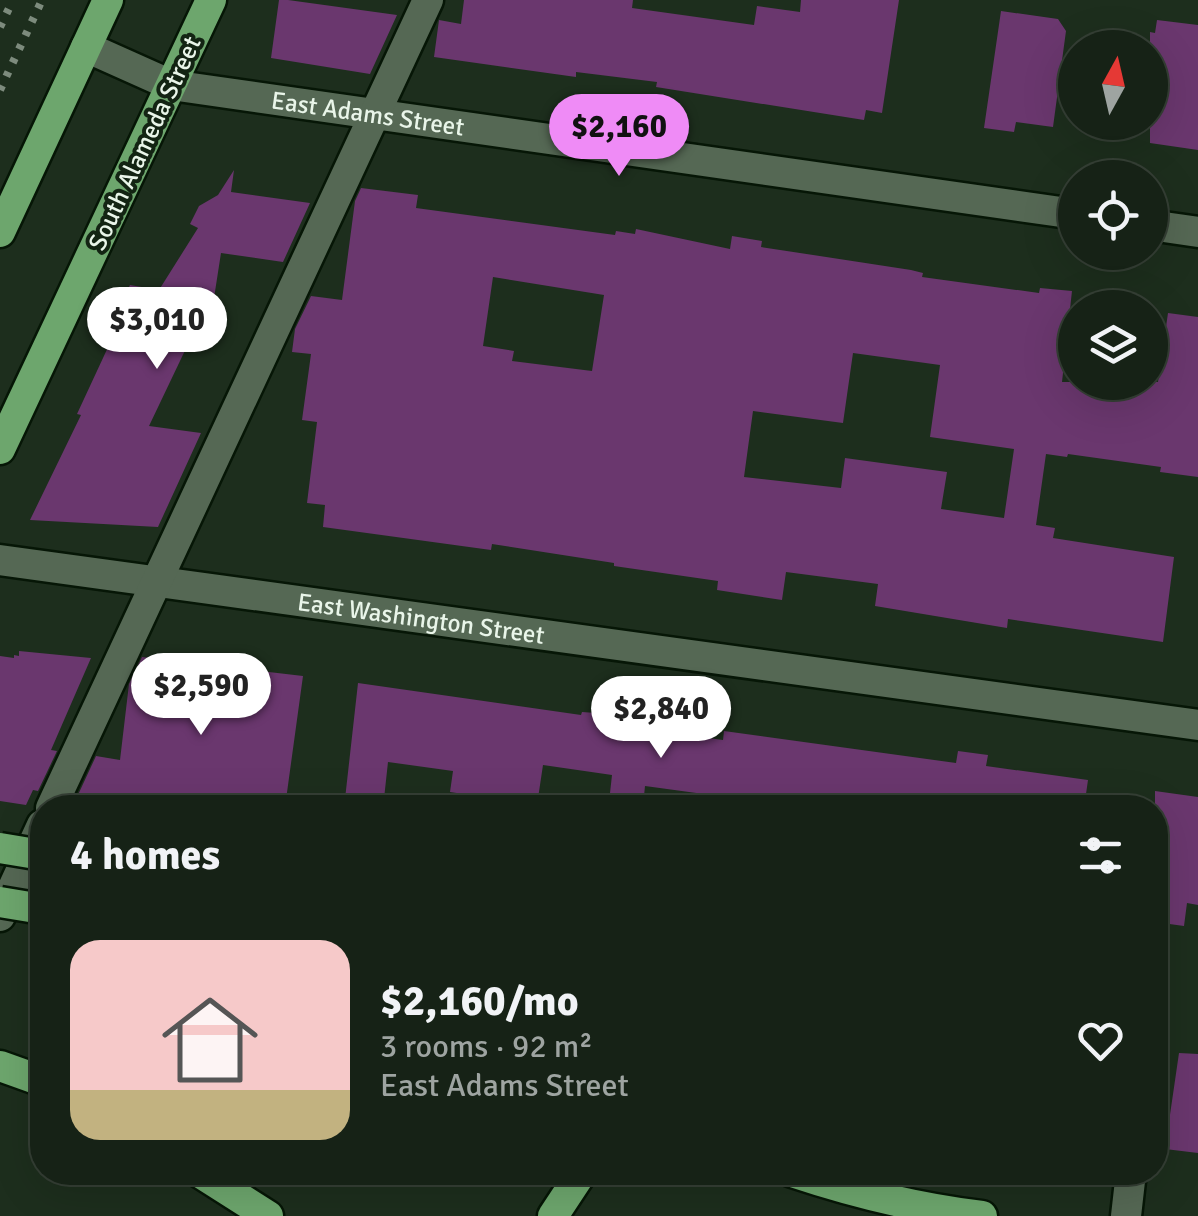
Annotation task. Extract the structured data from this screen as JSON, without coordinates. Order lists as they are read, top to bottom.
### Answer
{
  "streets": {
    "main road": ["South Alameda Street"],
    "street": ["East Adams Street", "East Washington Street"]
  },
  "crossings": [
    ["East Adams Street", "South Alameda Street"]
  ],
  "north": "top",
  "page": {
    "price": [
      "$2,160",
      "$3,010",
      "$2,590",
      "$2,840"
    ],
    "heading": "4 homes",
    "list": [
      {
        "name": "$2,160/mo",
        "note": "3 rooms · 92 m² · East Adams Street"
      }
    ]
  }
}
